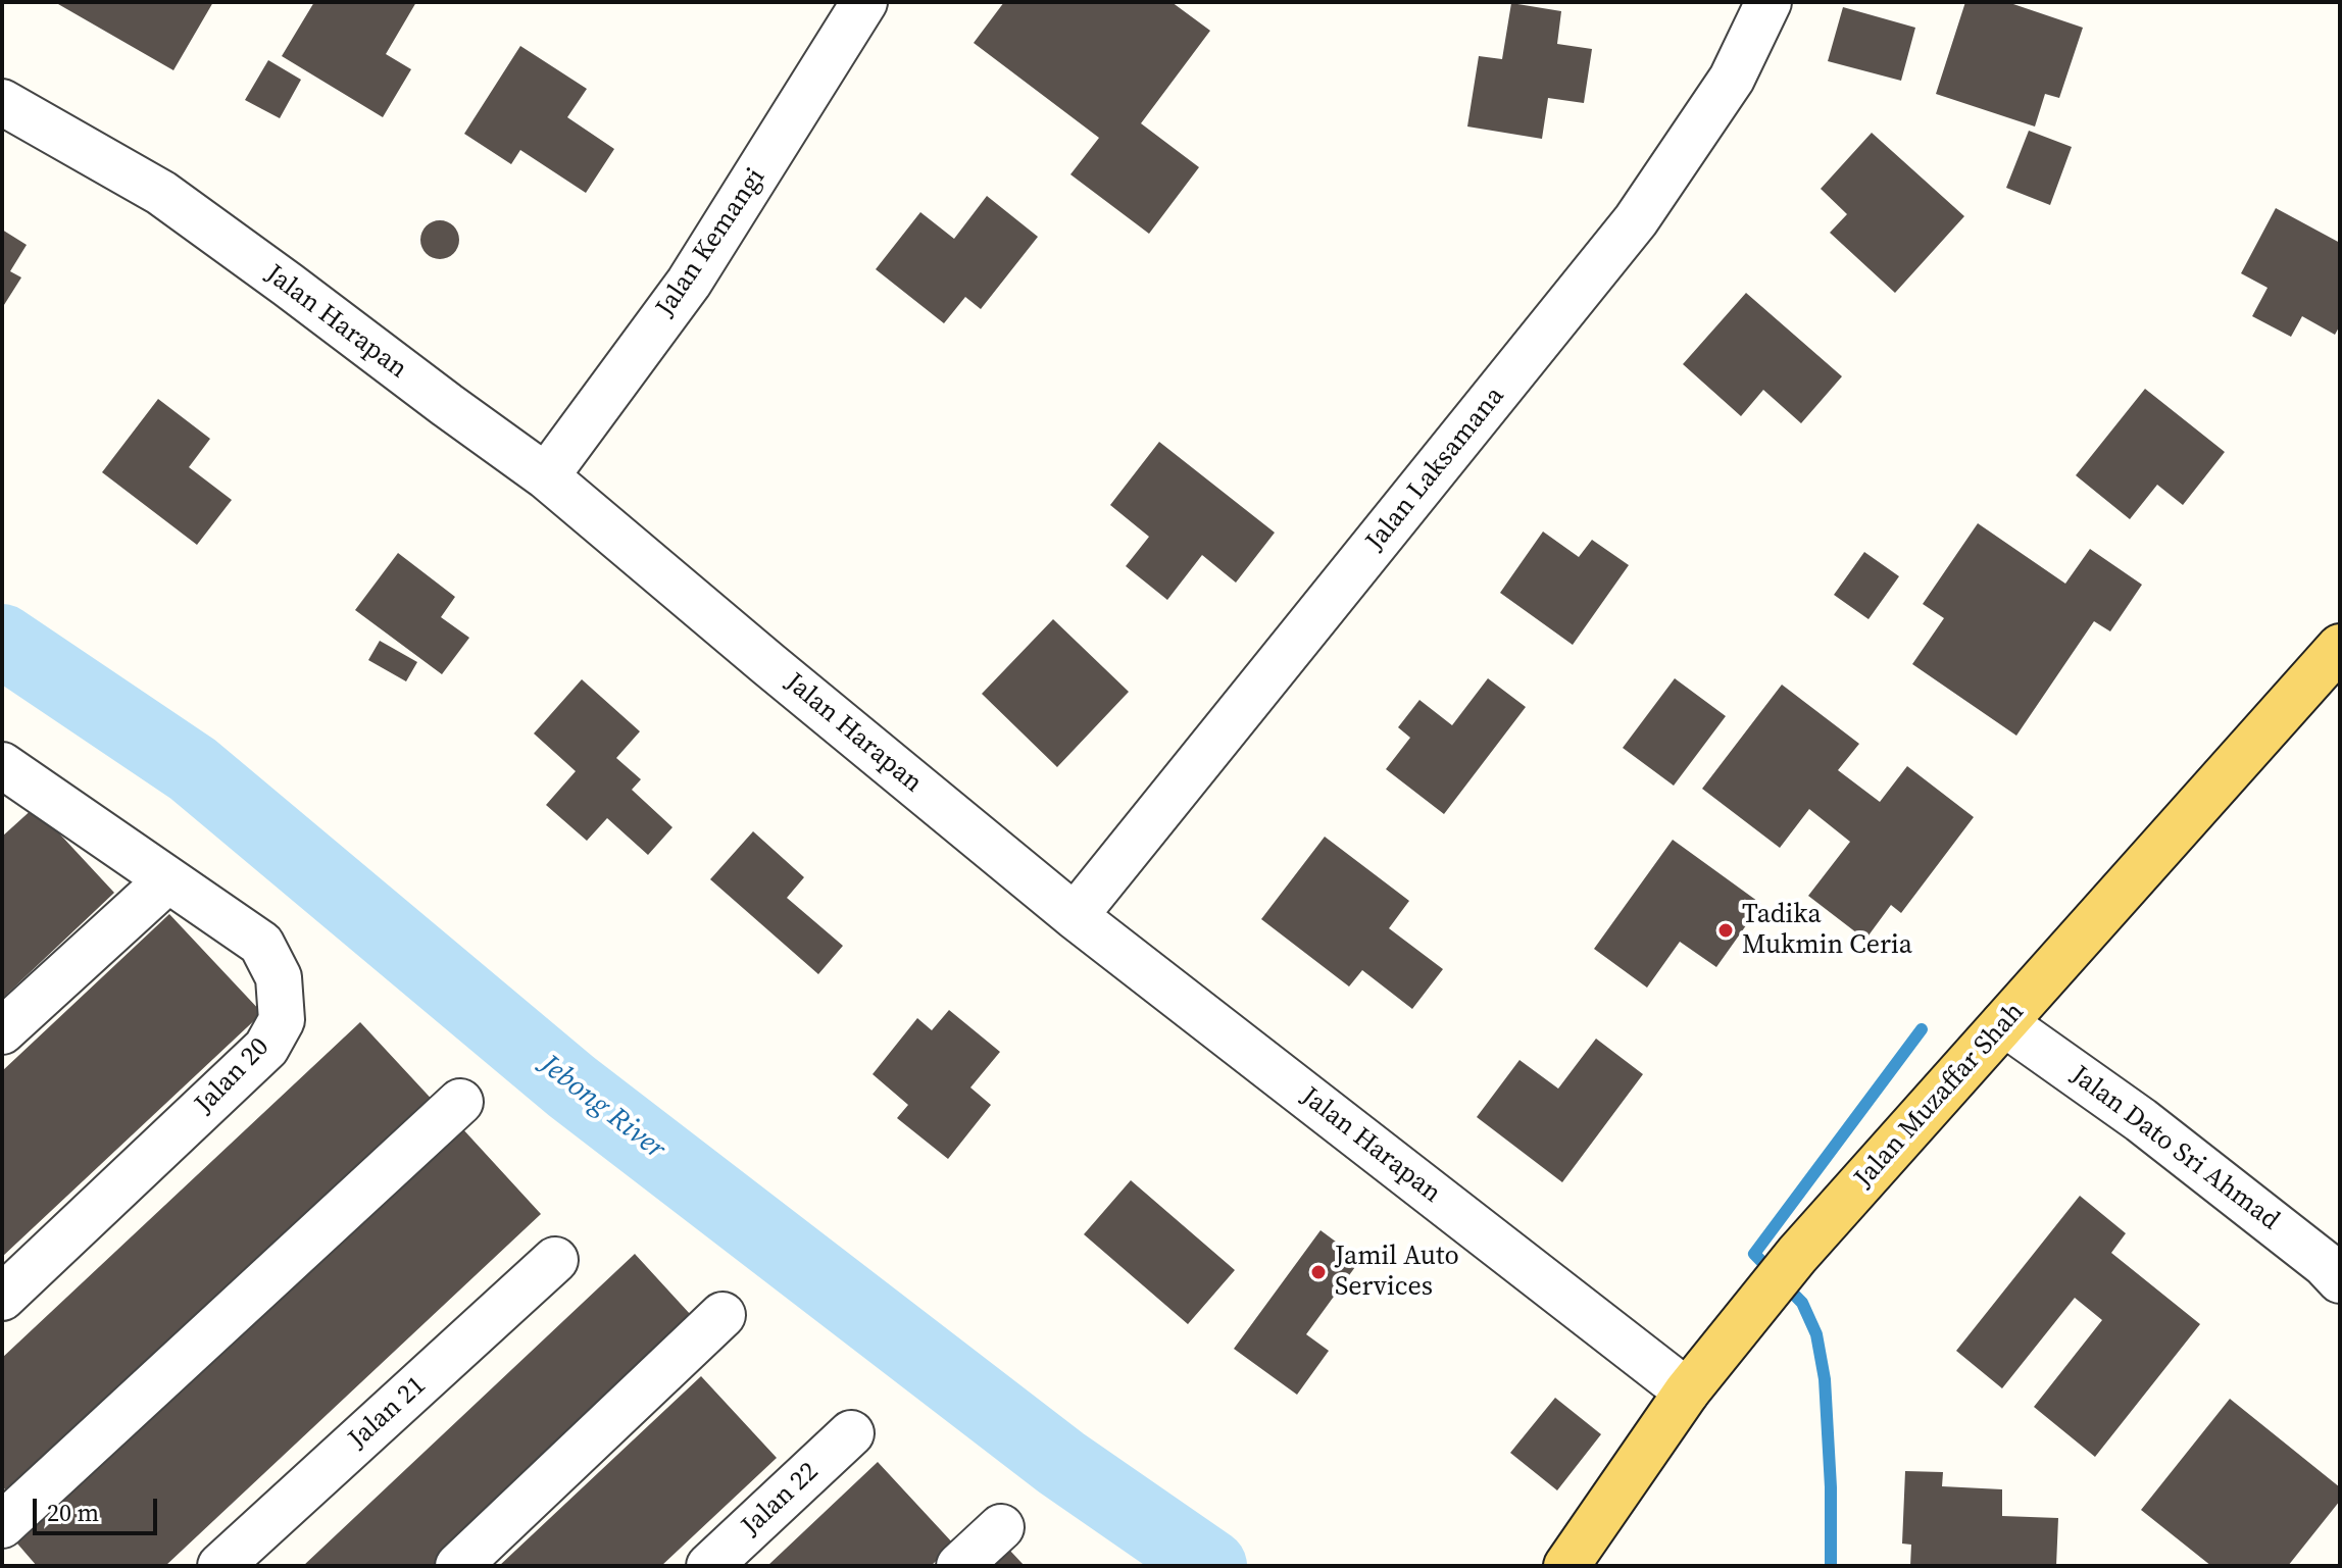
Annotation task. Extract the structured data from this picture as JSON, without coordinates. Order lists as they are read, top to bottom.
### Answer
{
  "streets": {
    "main road": ["Jalan Muzaffar Shah"],
    "street": [
      "Jalan Kemangi",
      "Jalan Harapan",
      "Jalan Laksamana",
      "Jalan 20",
      "Jalan Dato Sri Ahmad",
      "Jalan 21",
      "Jalan 22"
    ]
  },
  "crossings": [
    ["Jalan Kemangi", "Jalan Harapan"],
    ["Jalan Harapan", "Jalan Laksamana"],
    ["Jalan Harapan", "Jalan Muzaffar Shah"],
    ["Jalan Muzaffar Shah", "Jalan Dato Sri Ahmad"]
  ],
  "water": ["Jebong River"],
  "places": ["Tadika Mukmin Ceria", "Jamil Auto Services"],
  "scale_bar": "20 m"
}
